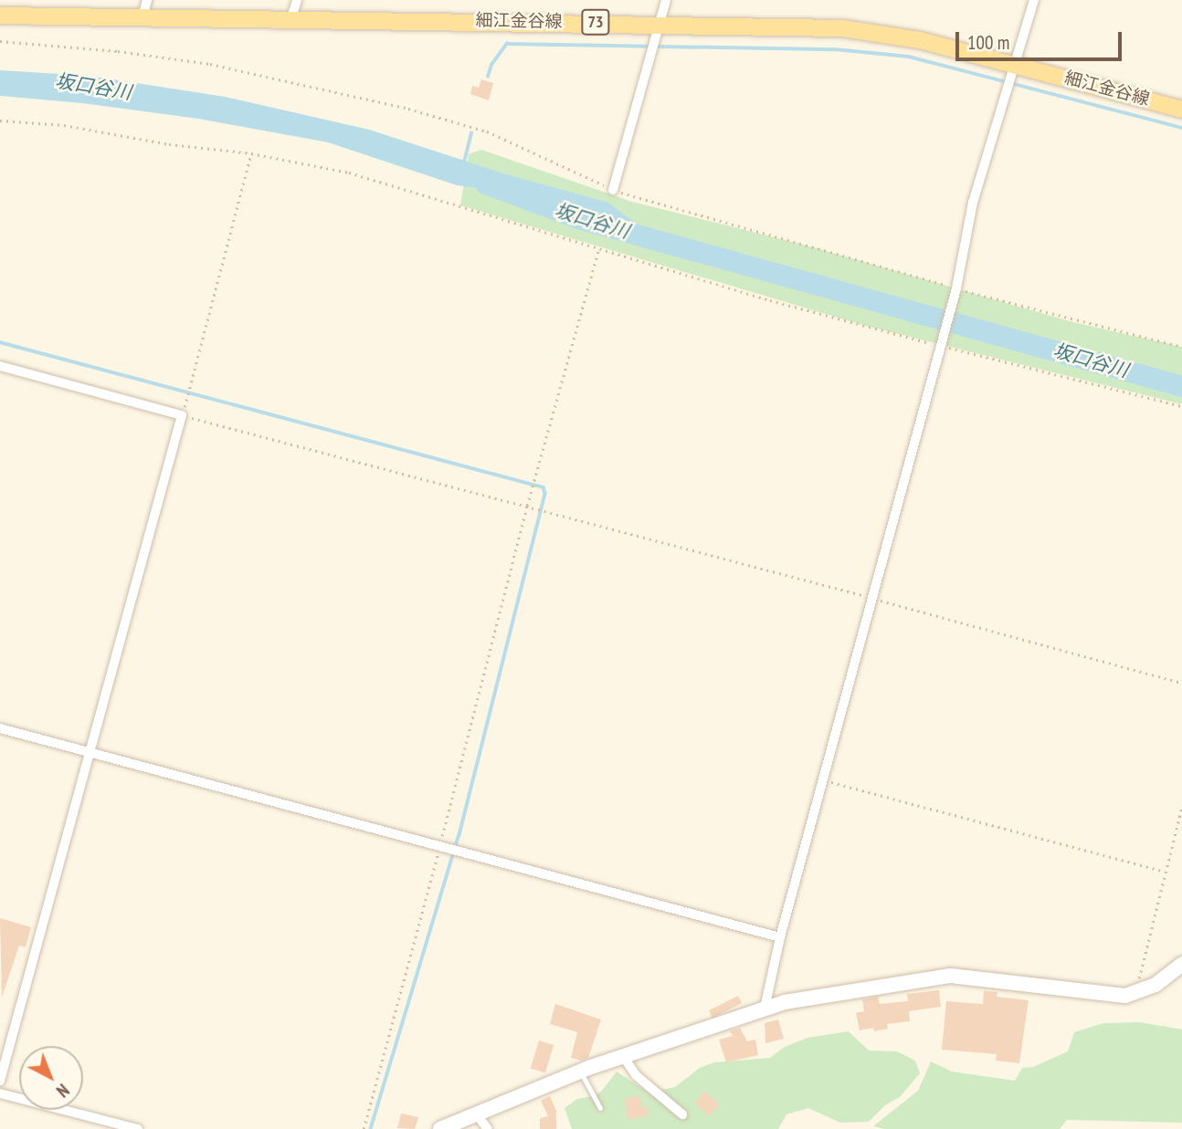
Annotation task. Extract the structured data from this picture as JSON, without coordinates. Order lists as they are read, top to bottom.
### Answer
{
  "streets": {
    "main road": ["細江金谷線", "73"]
  },
  "water": ["坂口谷川"],
  "scale_bar": "100 m",
  "north": "bottom right"
}
